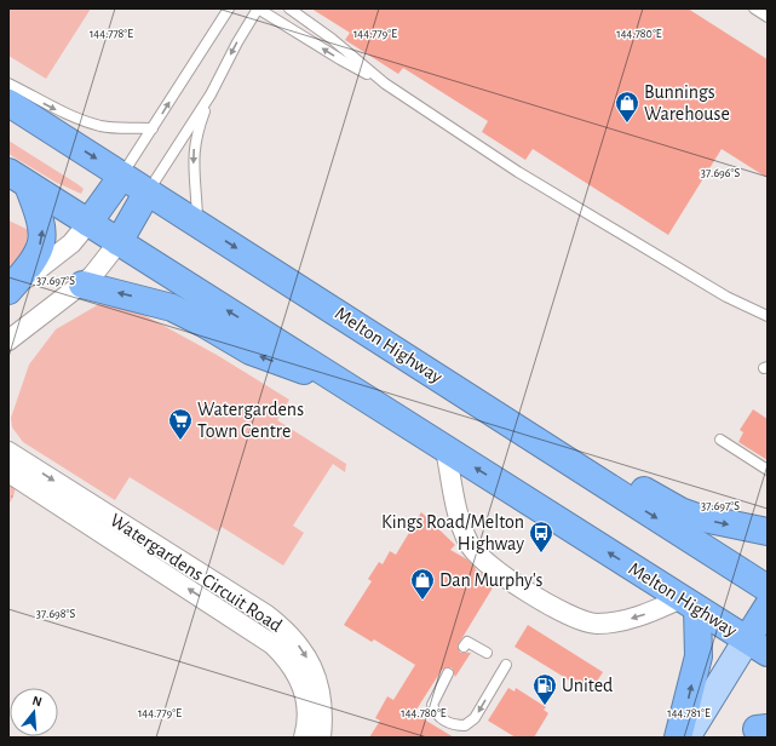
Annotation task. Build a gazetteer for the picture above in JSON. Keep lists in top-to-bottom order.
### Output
{
  "streets": {
    "highway": ["Melton Highway"],
    "street": ["Watergardens Circuit Road"]
  },
  "places": {
    "shop": ["Bunnings Warehouse", "Dan Murphy's"],
    "supermarket": ["Watergardens Town Centre"],
    "bus stop": ["Kings Road/Melton Highway"],
    "fuel station": ["United"]
  },
  "north": "top",
  "coordinates": [
    "144.778°E",
    "144.779°E",
    "144.780°E",
    "37.696°S",
    "37.697°S",
    "37.698°S",
    "144.781°E"
  ]
}
